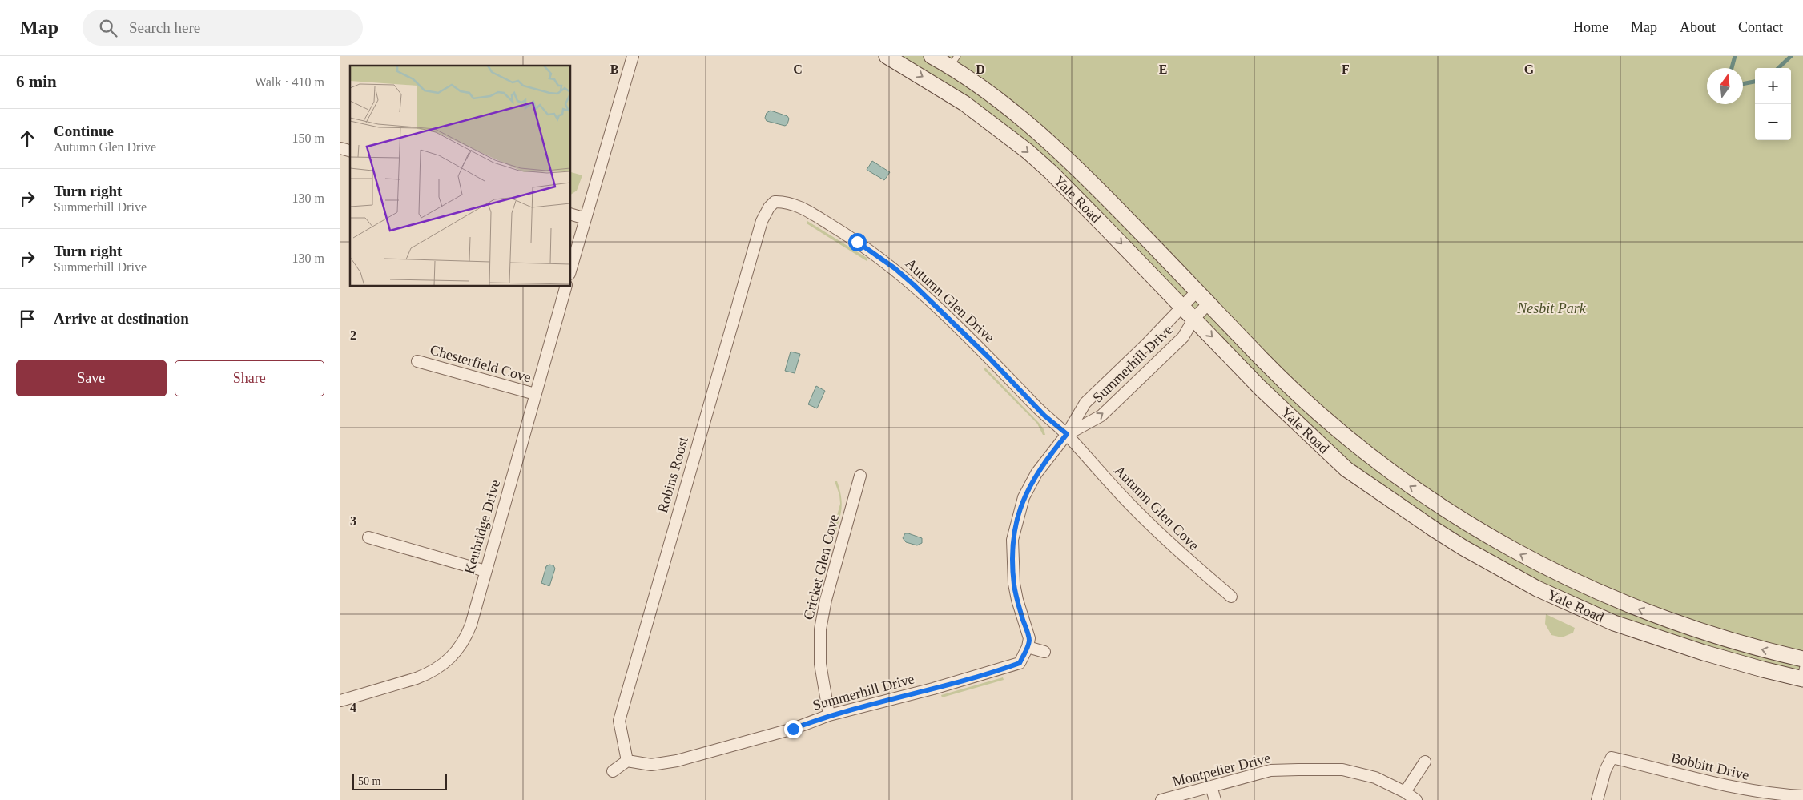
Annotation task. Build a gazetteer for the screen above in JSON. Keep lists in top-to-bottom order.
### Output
{
  "streets": {
    "main road": ["Yale Road"],
    "street": [
      "Autumn Glen Drive",
      "Chesterfield Cove",
      "Summerhill Drive",
      "Robins Roost",
      "Autumn Glen Cove",
      "Kenbridge Drive",
      "Cricket Glen Cove",
      "Bobbitt Drive",
      "Montpelier Drive"
    ]
  },
  "crossings": [
    ["Yale Road", "Summerhill Drive"],
    ["Autumn Glen Drive", "Summerhill Drive"],
    ["Autumn Glen Drive", "Robins Roost"],
    ["Autumn Glen Drive", "Autumn Glen Cove"],
    ["Chesterfield Cove", "Kenbridge Drive"],
    ["Summerhill Drive", "Robins Roost"],
    ["Summerhill Drive", "Autumn Glen Cove"],
    ["Summerhill Drive", "Cricket Glen Cove"]
  ],
  "parks": ["Nesbit Park"],
  "scale_bar": "50 m",
  "north": "top",
  "page": {
    "header": "Map",
    "search": "Search here",
    "nav": [
      "Home",
      "Map",
      "About",
      "Contact"
    ],
    "heading": ["6 min", "Walk · 410 m"],
    "map_buttons": ["+", "−"],
    "list": [
      ["Continue", "Autumn Glen Drive", "150 m"],
      ["Turn right", "Summerhill Drive", "130 m"],
      ["Turn right", "Summerhill Drive", "130 m"],
      "Arrive at destination"
    ],
    "buttons": ["Save", "Share"],
    "scale": "50 m"
  },
  "grid": {
    "columns": [
      "B",
      "C",
      "D",
      "E",
      "F",
      "G"
    ],
    "rows": ["2", "3", "4"]
  }
}
